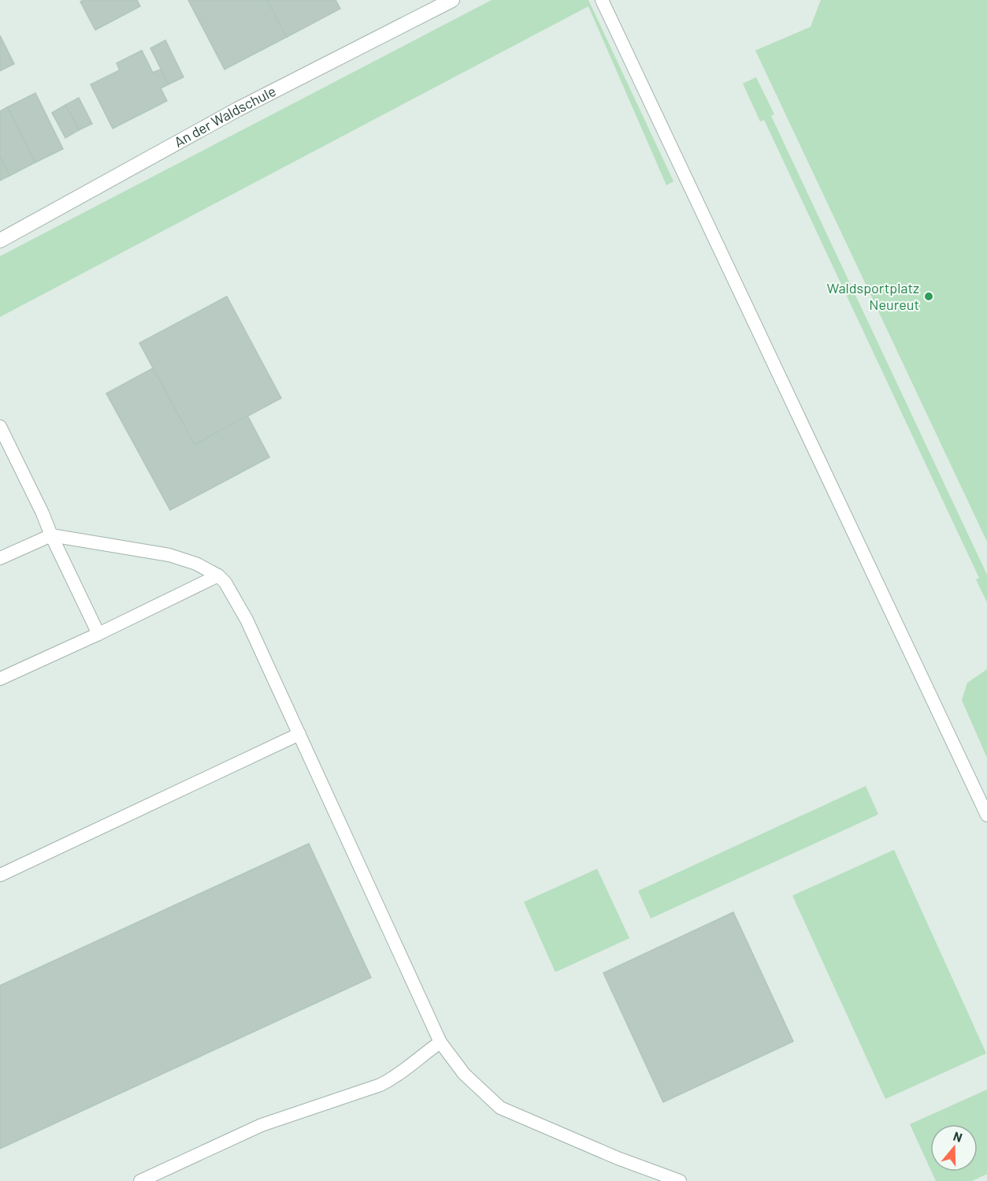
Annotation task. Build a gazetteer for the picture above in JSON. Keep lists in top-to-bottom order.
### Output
{
  "streets": {
    "street": ["An der Waldschule"]
  },
  "places": ["Waldsportplatz Neureut"],
  "north": "top"
}
